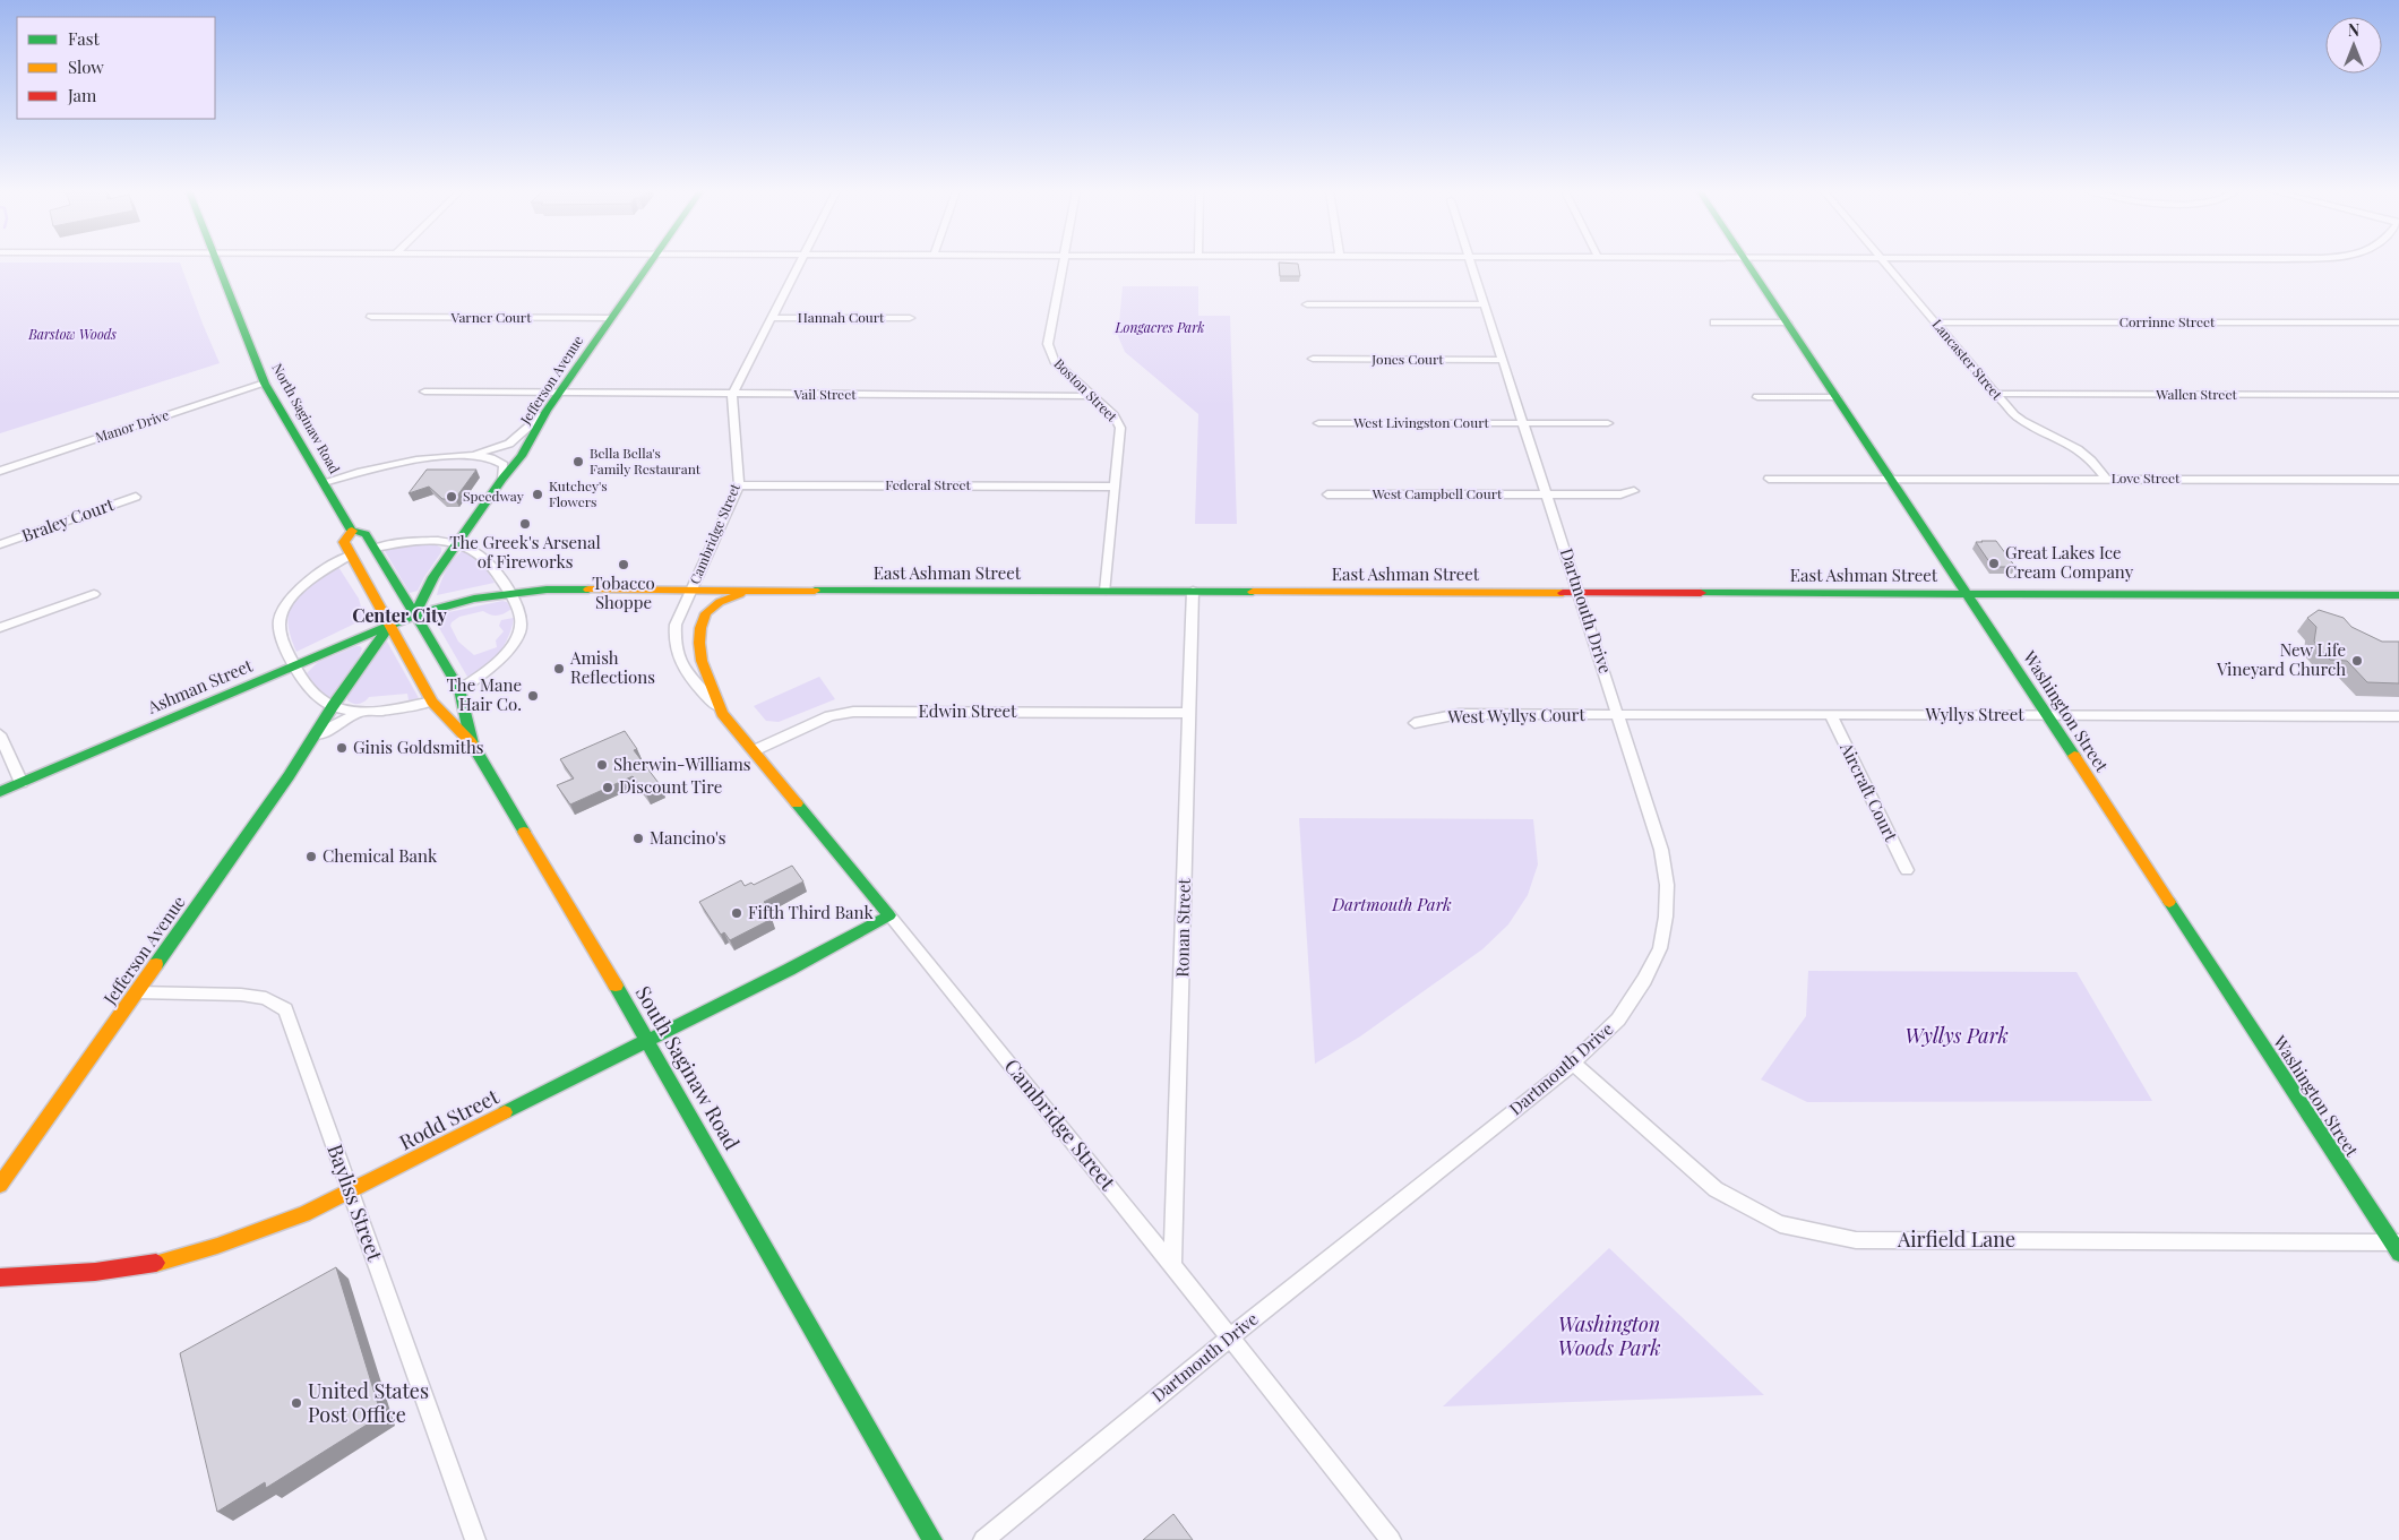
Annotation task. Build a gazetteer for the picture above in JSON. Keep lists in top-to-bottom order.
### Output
{
  "streets": {
    "street": [
      "Varner Court",
      "Hannah Court",
      "Corrinne Street",
      "Jones Court",
      "Lancaster Street",
      "Jefferson Avenue",
      "Boston Street",
      "Vail Street",
      "Wallen Street",
      "North Saginaw Road",
      "West Livingston Court",
      "Manor Drive",
      "Love Street",
      "Federal Street",
      "West Campbell Court",
      "Braley Court",
      "Cambridge Street",
      "East Ashman Street",
      "Dartmouth Drive",
      "Ashman Street",
      "Edwin Street",
      "Washington Street",
      "Wyllys Street",
      "West Wyllys Court",
      "Aircraft Court",
      "Ronan Street",
      "South Saginaw Road",
      "Rodd Street",
      "Bayliss Street",
      "Airfield Lane"
    ]
  },
  "crossings": [
    ["Varner Court", "Jefferson Avenue"],
    ["Corrinne Street", "Lancaster Street"],
    ["Jones Court", "Dartmouth Drive"],
    ["Lancaster Street", "Wallen Street"],
    ["Lancaster Street", "Love Street"],
    ["Jefferson Avenue", "Vail Street"],
    ["Jefferson Avenue", "North Saginaw Road"],
    ["Jefferson Avenue", "East Ashman Street"],
    ["Jefferson Avenue", "Ashman Street"],
    ["Jefferson Avenue", "South Saginaw Road"],
    ["Jefferson Avenue", "Bayliss Street"],
    ["Boston Street", "Vail Street"],
    ["Boston Street", "Federal Street"],
    ["Boston Street", "East Ashman Street"],
    ["Vail Street", "Cambridge Street"],
    ["North Saginaw Road", "Manor Drive"],
    ["North Saginaw Road", "East Ashman Street"],
    ["North Saginaw Road", "Ashman Street"],
    ["North Saginaw Road", "South Saginaw Road"],
    ["West Livingston Court", "Dartmouth Drive"],
    ["Love Street", "Washington Street"],
    ["Federal Street", "Cambridge Street"],
    ["West Campbell Court", "Dartmouth Drive"],
    ["Cambridge Street", "East Ashman Street"],
    ["Cambridge Street", "Dartmouth Drive"],
    ["Cambridge Street", "Edwin Street"],
    ["Cambridge Street", "Ronan Street"],
    ["Cambridge Street", "Rodd Street"],
    ["East Ashman Street", "Dartmouth Drive"],
    ["East Ashman Street", "Ashman Street"],
    ["East Ashman Street", "Washington Street"],
    ["East Ashman Street", "Ronan Street"],
    ["East Ashman Street", "South Saginaw Road"],
    ["Dartmouth Drive", "Wyllys Street"],
    ["Dartmouth Drive", "West Wyllys Court"],
    ["Dartmouth Drive", "Airfield Lane"],
    ["Ashman Street", "South Saginaw Road"],
    ["Edwin Street", "Ronan Street"],
    ["Washington Street", "Wyllys Street"],
    ["Washington Street", "Airfield Lane"],
    ["Wyllys Street", "West Wyllys Court"],
    ["Wyllys Street", "Aircraft Court"],
    ["South Saginaw Road", "Rodd Street"],
    ["Rodd Street", "Bayliss Street"]
  ],
  "districts": ["Center City"],
  "parks": [
    "Longacres Park",
    "Barstow Woods",
    "Dartmouth Park",
    "Wyllys Park",
    "Washington Woods Park"
  ],
  "places": [
    "Bella Bella's Family Restaurant",
    "Kutchey's Flowers",
    "Speedway",
    "The Greek's Arsenal of Fireworks",
    "Great Lakes Ice Cream Company",
    "Tobacco Shoppe",
    "New Life Vineyard Church",
    "Amish Reflections",
    "The Mane Hair Co.",
    "Ginis Goldsmiths",
    "Sherwin-Williams",
    "Discount Tire",
    "Mancino's",
    "Chemical Bank",
    "Fifth Third Bank",
    "United States Post Office"
  ],
  "legend": ["Fast", "Slow", "Jam"],
  "north": "top"
}
